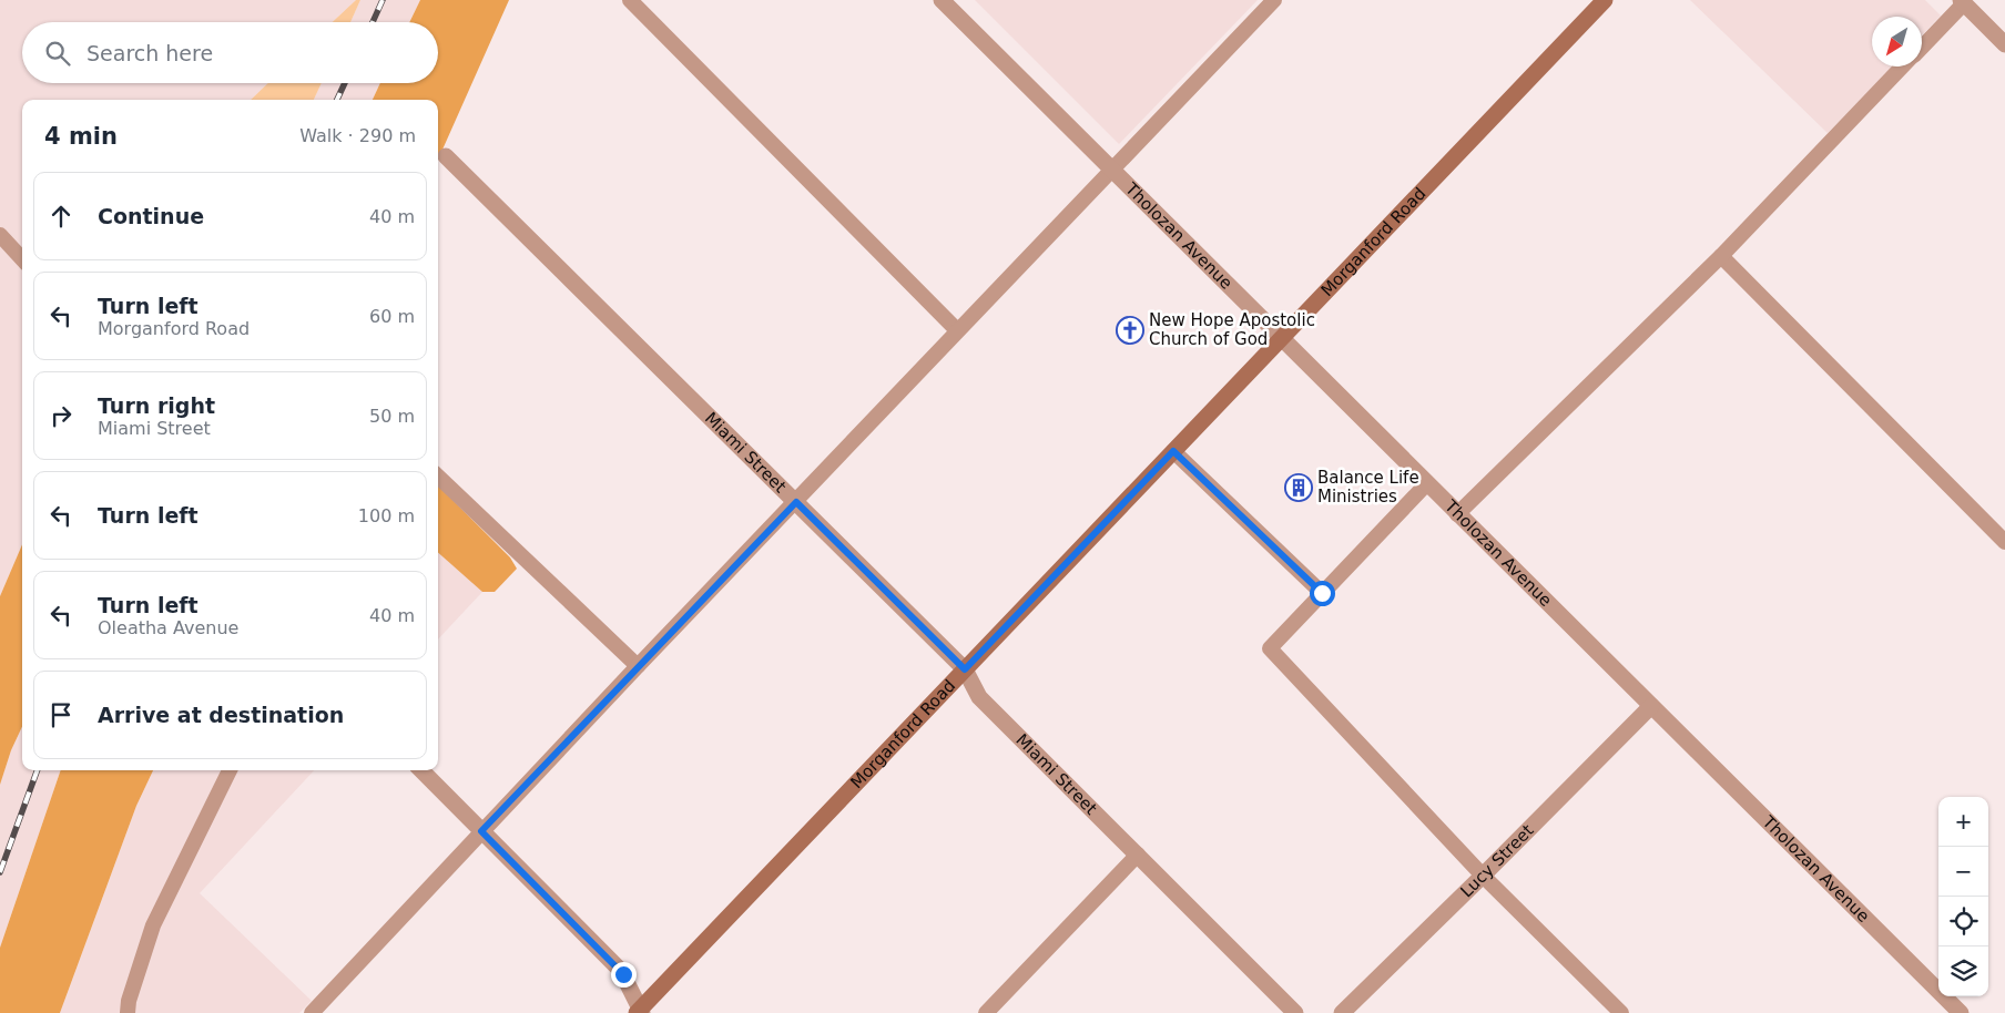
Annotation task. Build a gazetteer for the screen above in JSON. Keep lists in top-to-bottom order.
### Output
{
  "streets": {
    "street": [
      "Tholozan Avenue",
      "Morganford Road",
      "Miami Street",
      "Lucy Street"
    ]
  },
  "crossings": [
    ["Tholozan Avenue", "Morganford Road"],
    ["Tholozan Avenue", "Lucy Street"],
    ["Morganford Road", "Miami Street"]
  ],
  "places": {
    "church": ["New Hope Apostolic Church of God"],
    "building": ["Balance Life Ministries"]
  },
  "north": "bottom left",
  "page": {
    "search": "Search here",
    "heading": ["4 min", "Walk · 290 m"],
    "list": [
      ["Continue", "40 m"],
      ["Turn left", "Morganford Road", "60 m"],
      ["Turn right", "Miami Street", "50 m"],
      ["Turn left", "100 m"],
      ["Turn left", "Oleatha Avenue", "40 m"],
      "Arrive at destination"
    ],
    "map_buttons": ["+", "−"]
  }
}
